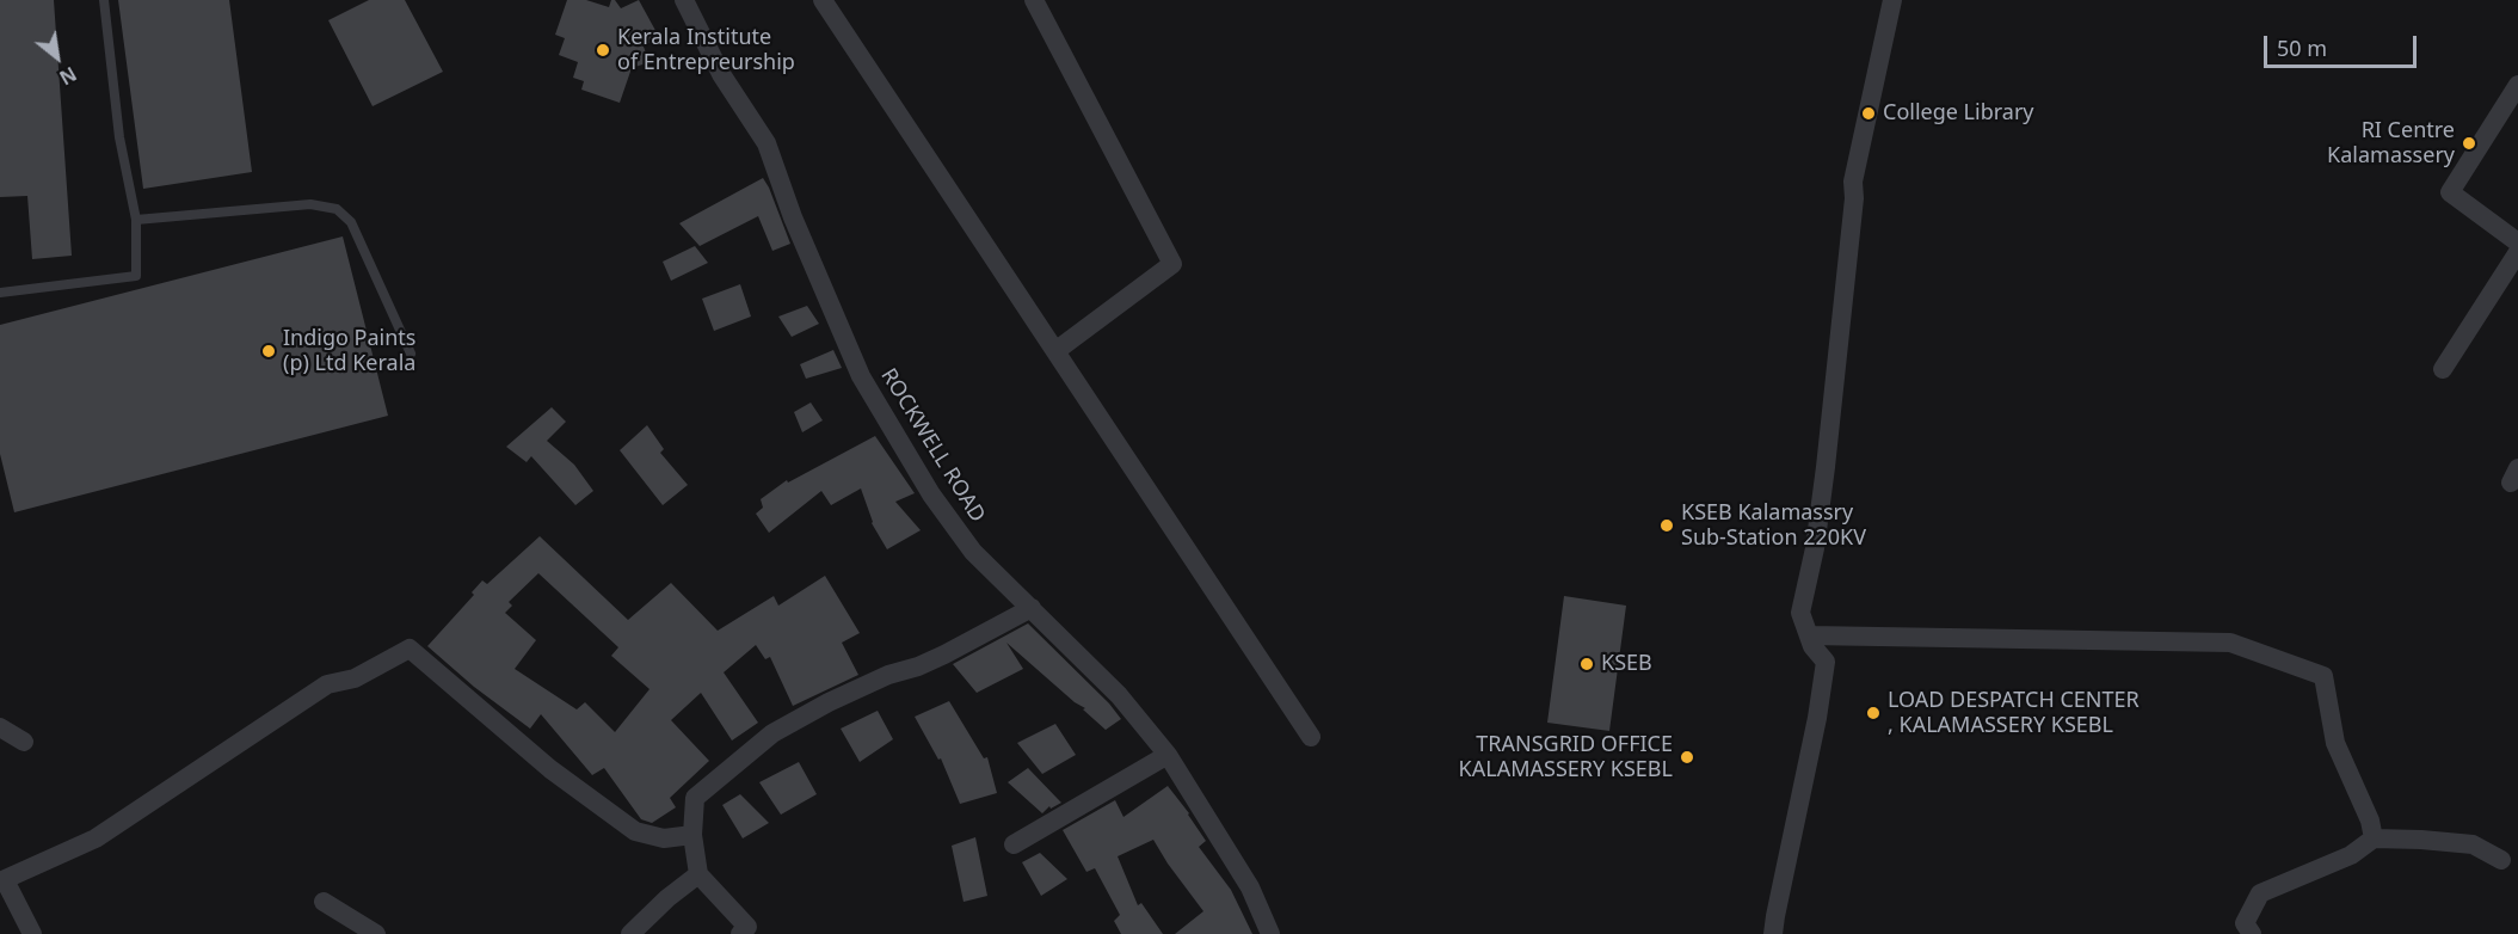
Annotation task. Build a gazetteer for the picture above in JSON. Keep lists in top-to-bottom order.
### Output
{
  "streets": {
    "street": ["ROCKWELL ROAD"]
  },
  "places": [
    "Kerala Institute of Entrepreurship",
    "College Library",
    "RI Centre Kalamassery",
    "Indigo Paints (p) Ltd Kerala",
    "KSEB Kalamassry Sub-Station 220KV",
    "KSEB",
    "LOAD DESPATCH CENTER , KALAMASSERY KSEBL",
    "TRANSGRID OFFICE KALAMASSERY KSEBL"
  ],
  "scale_bar": "50 m",
  "north": "bottom right"
}
